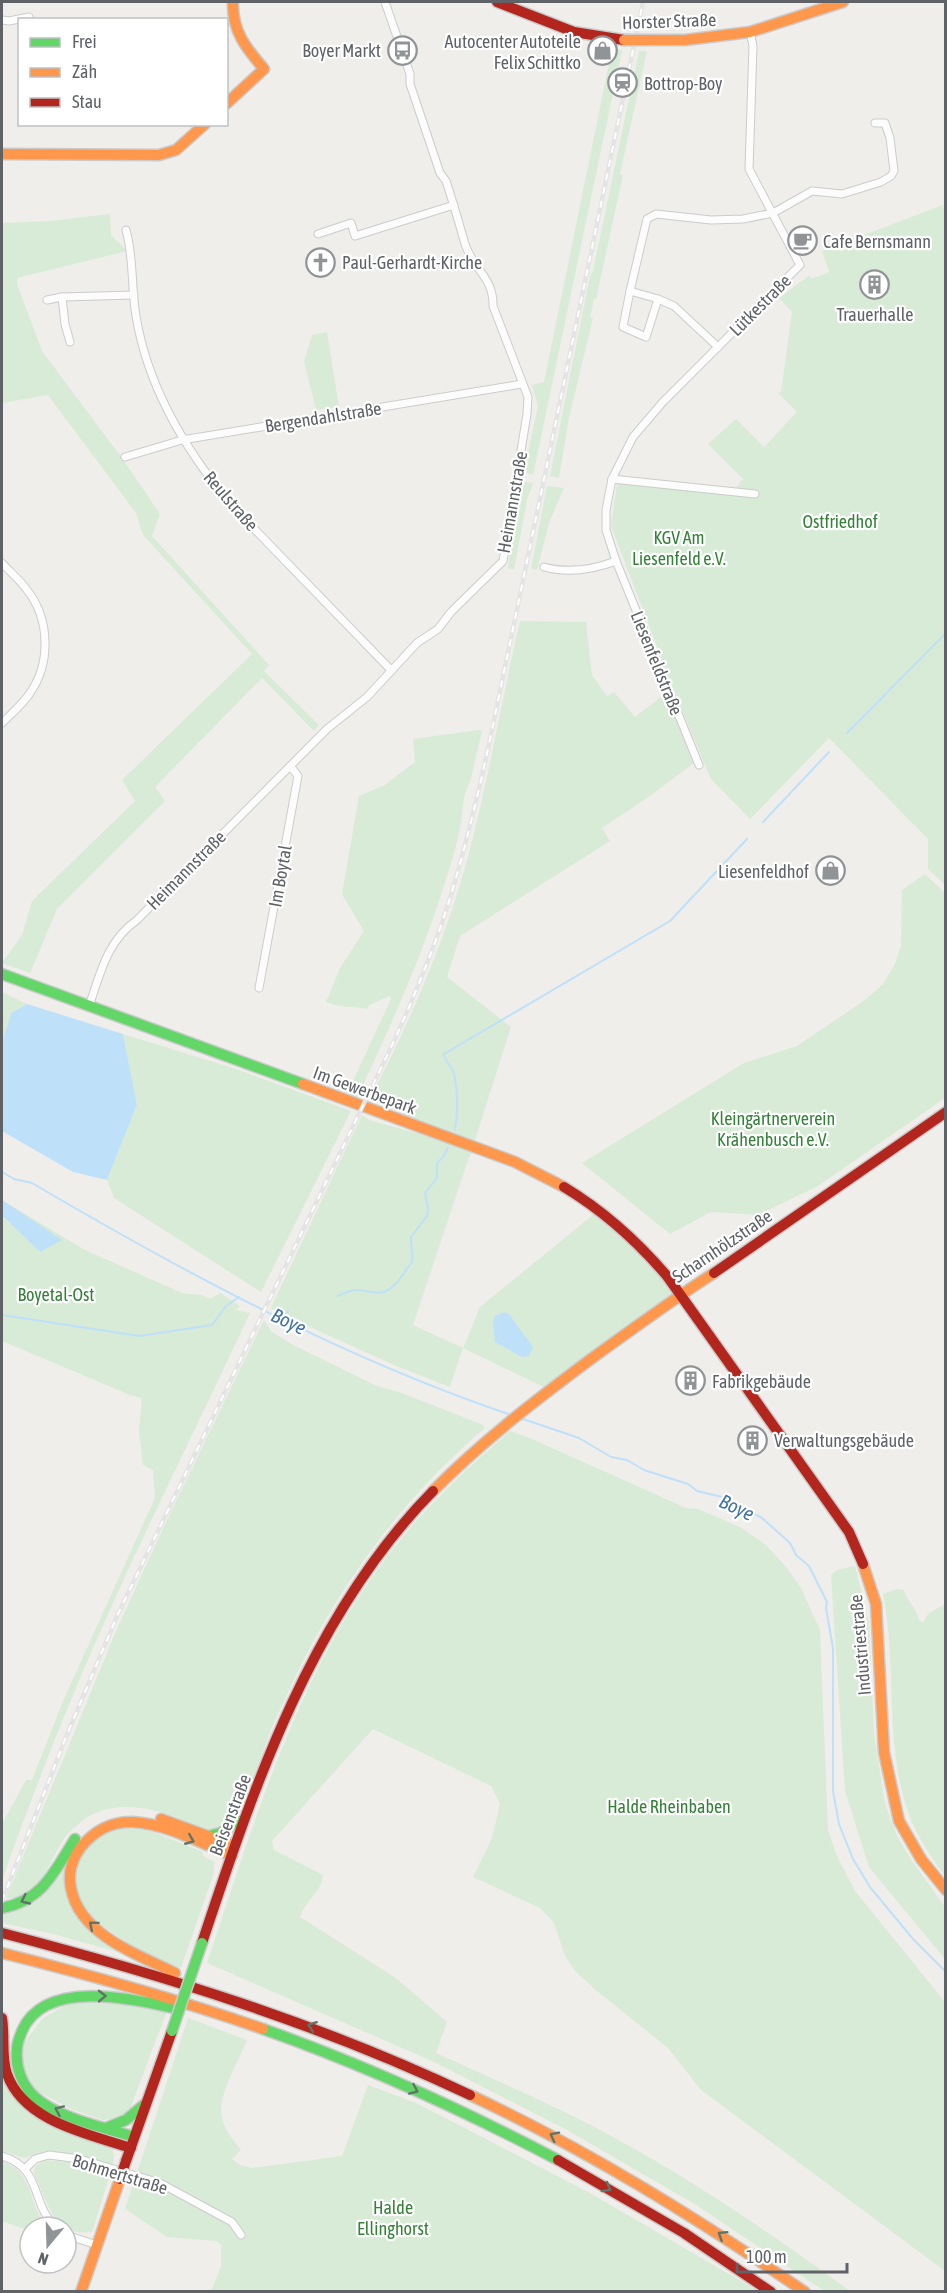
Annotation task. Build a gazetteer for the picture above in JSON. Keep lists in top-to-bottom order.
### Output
{
  "streets": {
    "main road": [
      "Horster Straße",
      "Im Gewerbepark",
      "Scharnhölzstraße",
      "Industriestraße",
      "Beisenstraße"
    ],
    "street": [
      "Lütkestraße",
      "Bergendahlstraße",
      "Reulstraße",
      "Heimannstraße",
      "Liesenfeldstraße",
      "Im Boytal",
      "Bohmertstraße"
    ]
  },
  "crossings": [
    ["Horster Straße", "Lütkestraße"],
    ["Lütkestraße", "Liesenfeldstraße"],
    ["Bergendahlstraße", "Reulstraße"],
    ["Bergendahlstraße", "Heimannstraße"],
    ["Reulstraße", "Heimannstraße"],
    ["Heimannstraße", "Im Boytal"],
    ["Heimannstraße", "Im Gewerbepark"],
    ["Im Gewerbepark", "Scharnhölzstraße"],
    ["Im Gewerbepark", "Industriestraße"],
    ["Scharnhölzstraße", "Industriestraße"],
    ["Scharnhölzstraße", "Beisenstraße"]
  ],
  "water": ["Boye"],
  "parks": [
    "Ostfriedhof",
    "KGV Am Liesenfeld e.V.",
    "Kleingärtnerverein Krähenbusch e.V.",
    "Boyetal-Ost",
    "Halde Rheinbaben",
    "Halde Ellinghorst"
  ],
  "places": {
    "bus stop": ["Boyer Markt"],
    "shop": ["Autocenter Autoteile Felix Schittko", "Liesenfeldhof"],
    "station": ["Bottrop-Boy"],
    "cafe": ["Cafe Bernsmann"],
    "church": ["Paul-Gerhardt-Kirche"],
    "building": ["Trauerhalle", "Fabrikgebäude", "Verwaltungsgebäude"]
  },
  "legend": ["Frei", "Zäh", "Stau"],
  "scale_bar": "100 m",
  "north": "bottom"
}
